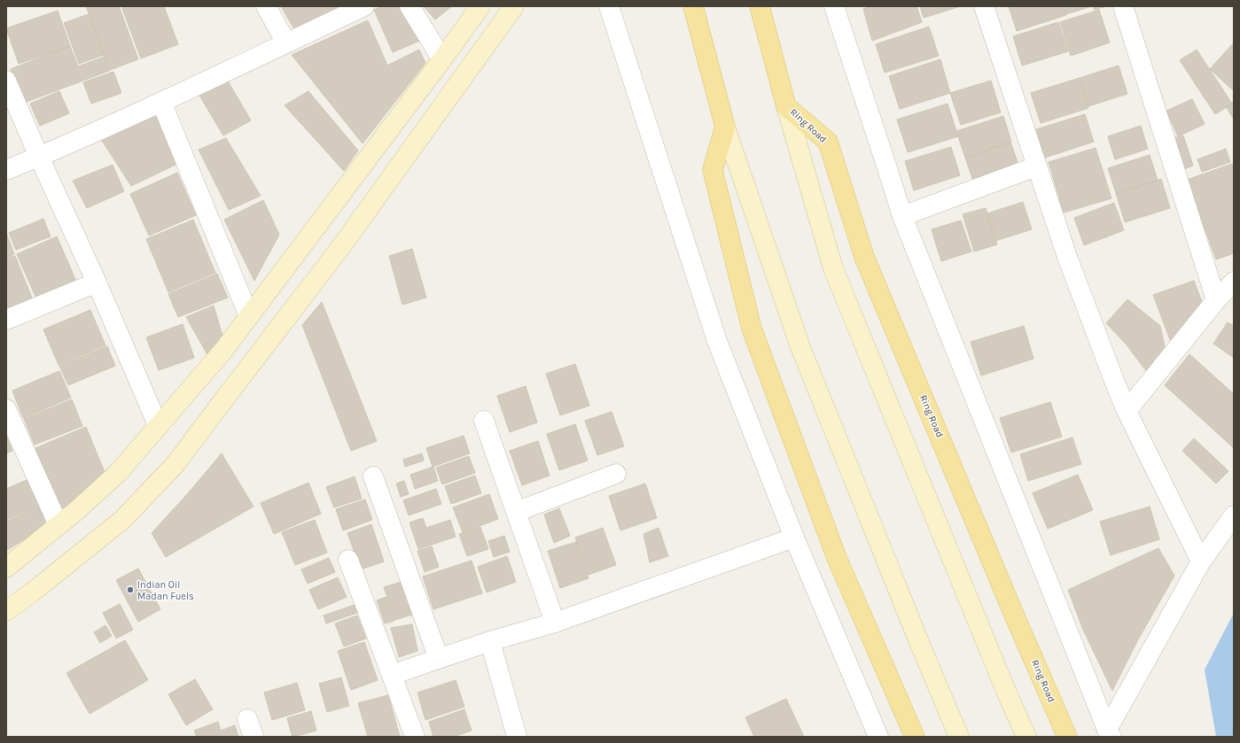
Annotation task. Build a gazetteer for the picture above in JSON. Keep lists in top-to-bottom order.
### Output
{
  "streets": {
    "main road": ["Ring Road"]
  },
  "places": ["Indian Oil Madan Fuels"]
}
